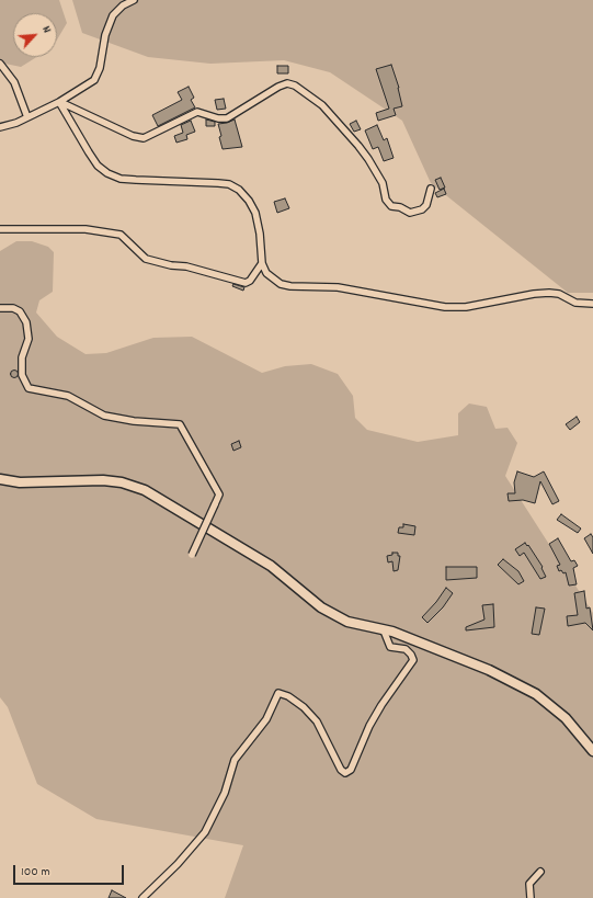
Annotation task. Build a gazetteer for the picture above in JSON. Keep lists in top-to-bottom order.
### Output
{
  "scale_bar": "100 m",
  "north": "top right"
}
